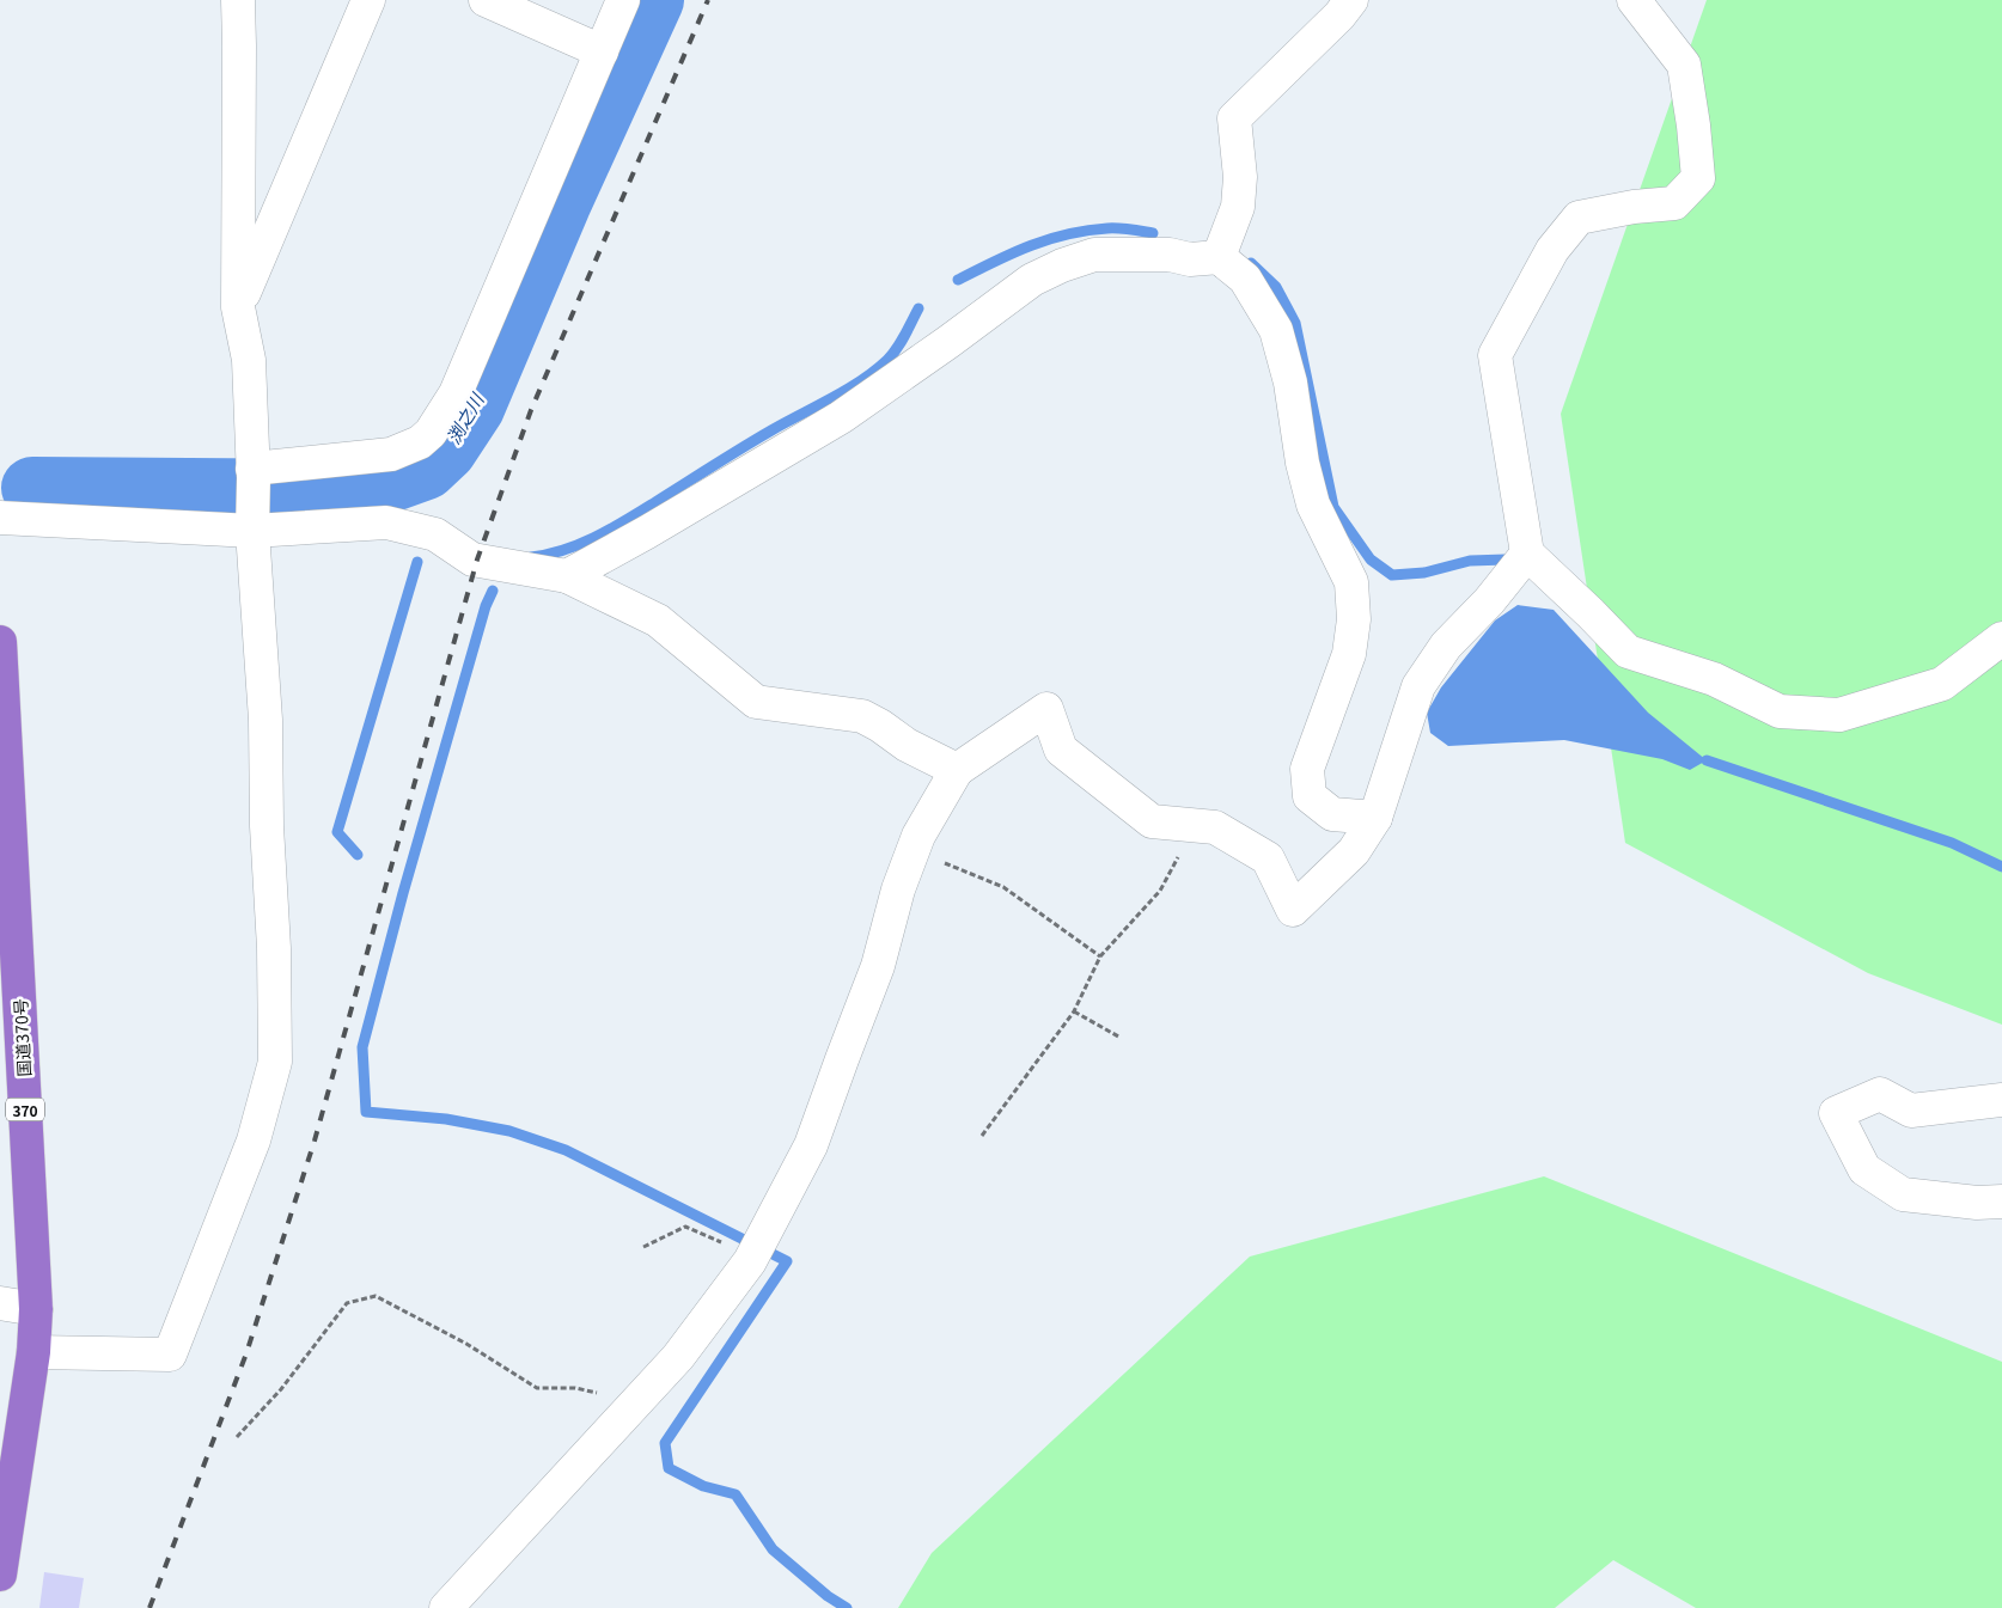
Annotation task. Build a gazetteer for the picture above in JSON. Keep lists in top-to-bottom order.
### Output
{
  "streets": {
    "highway": ["国道370号", "370"]
  },
  "water": ["渕之川"]
}
